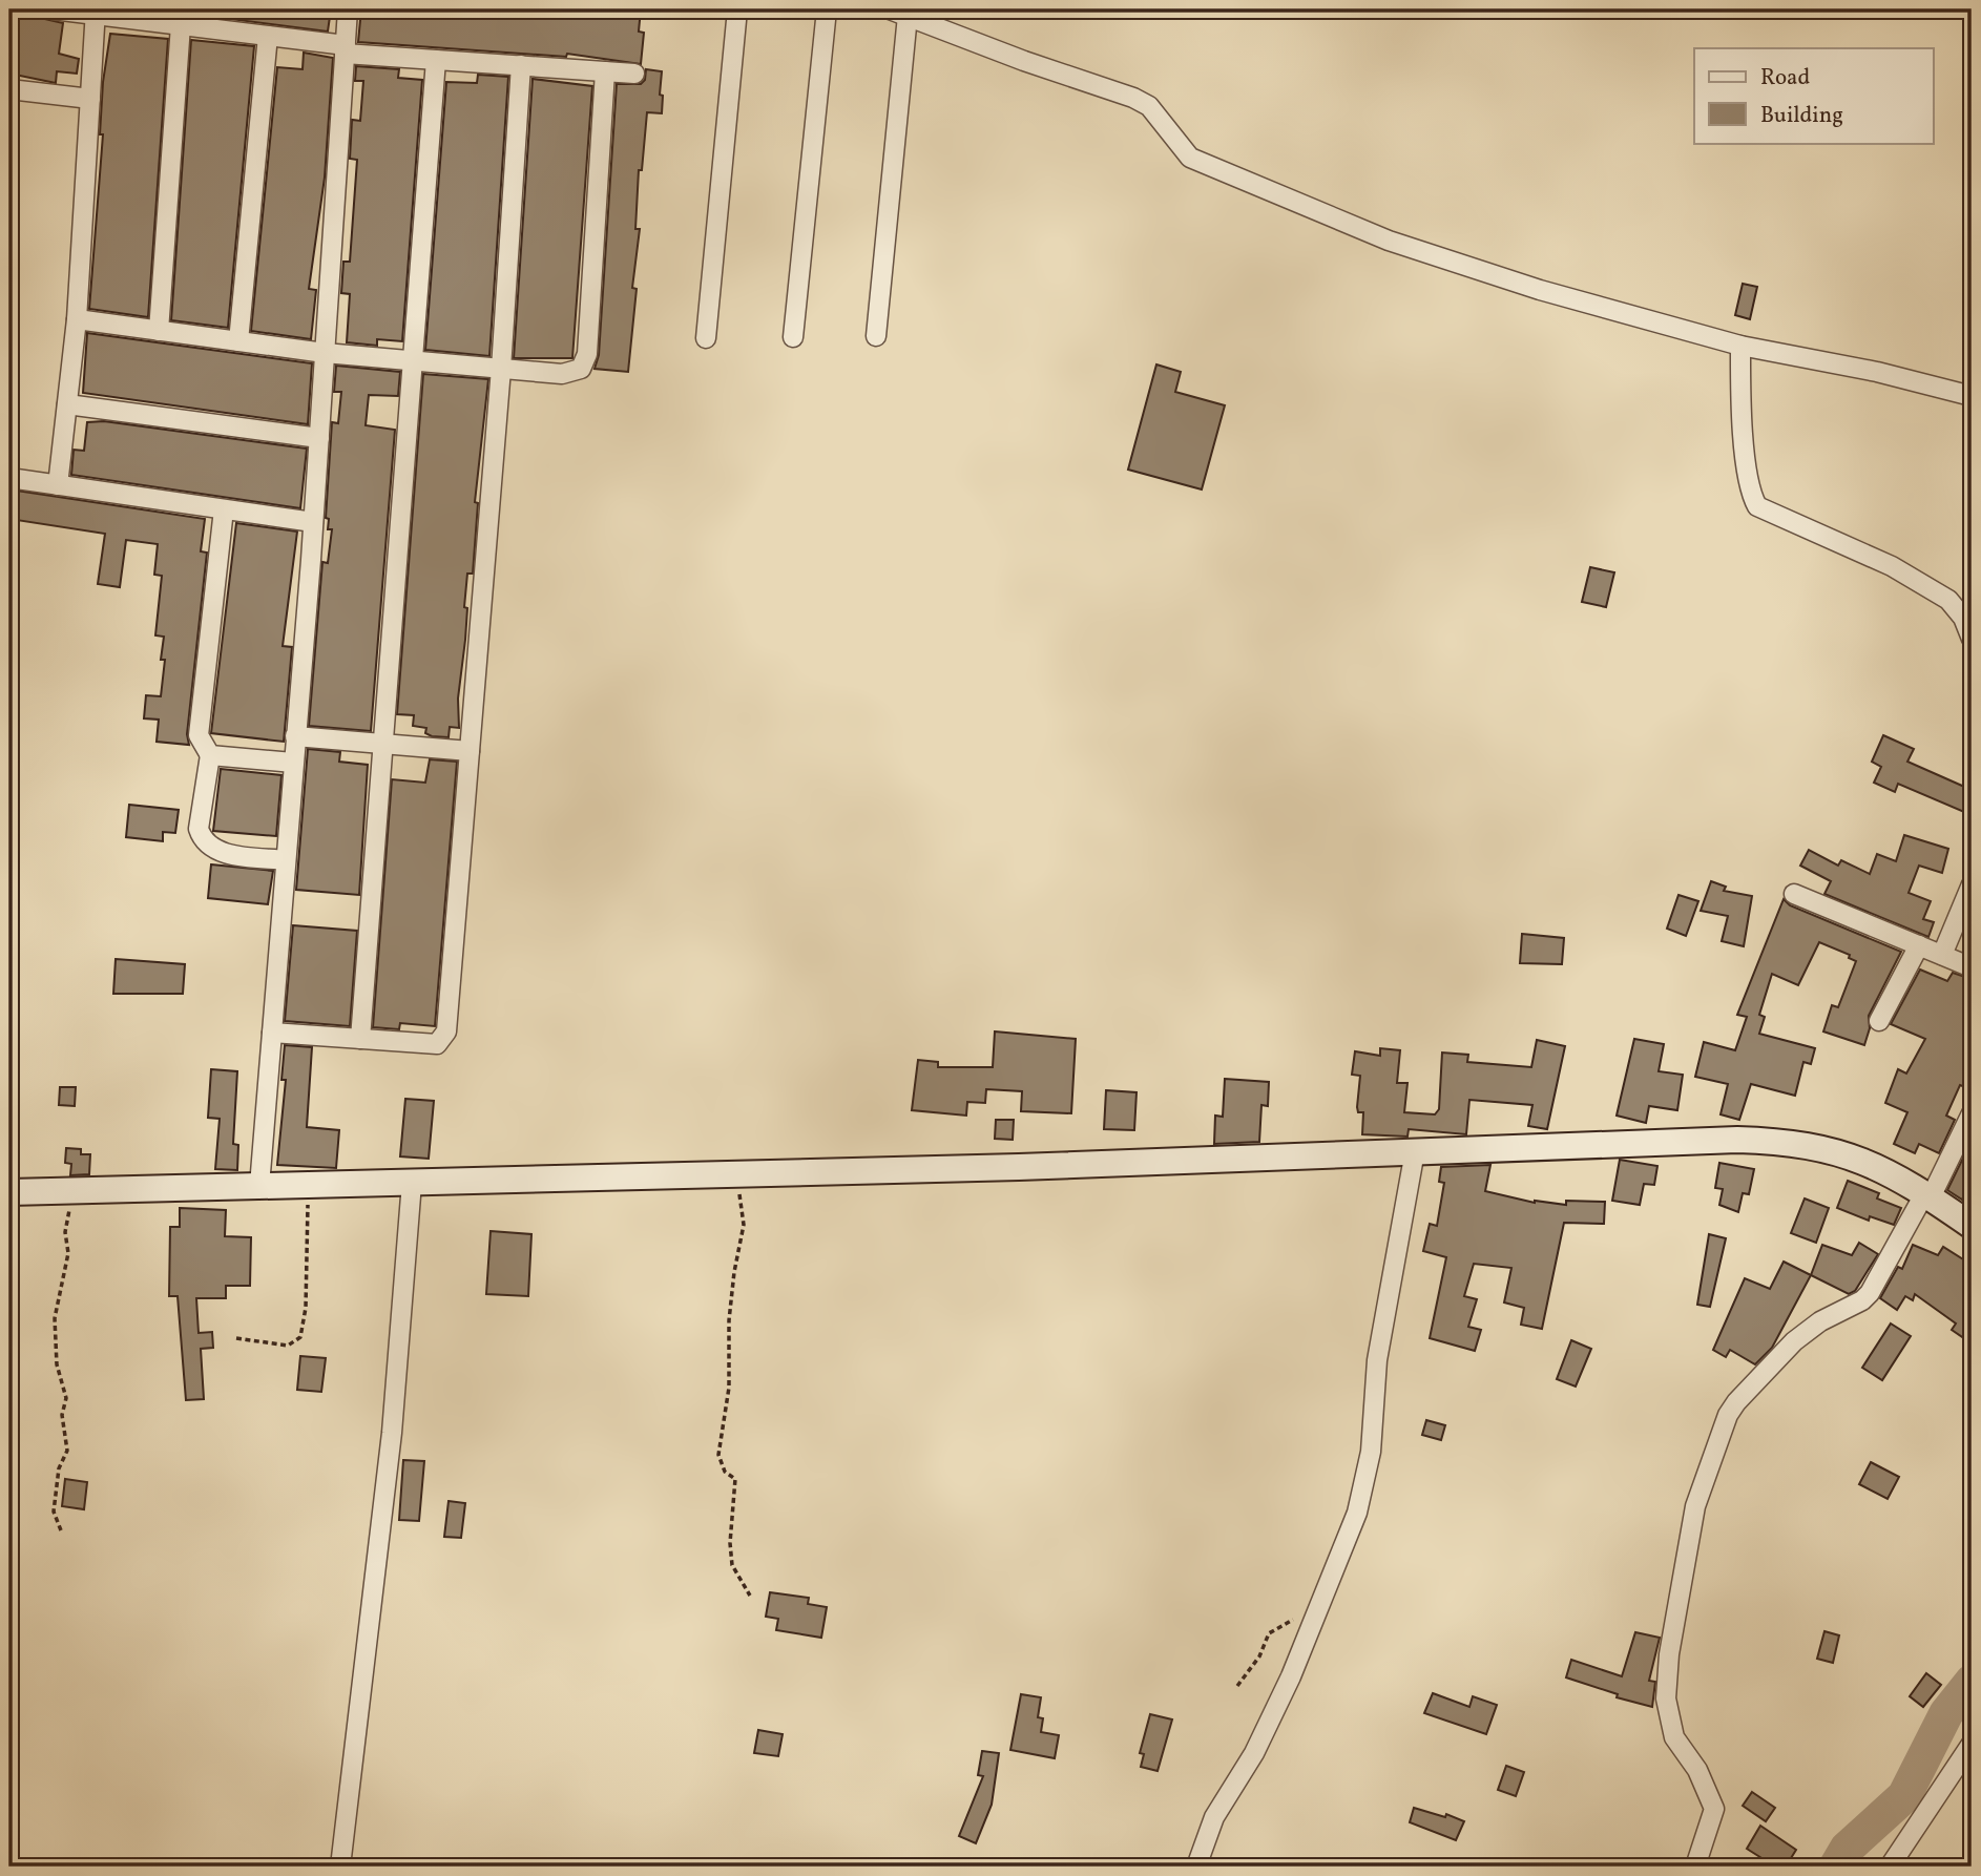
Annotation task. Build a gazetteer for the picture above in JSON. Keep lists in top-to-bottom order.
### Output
{
  "legend": ["Road", "Building"]
}
